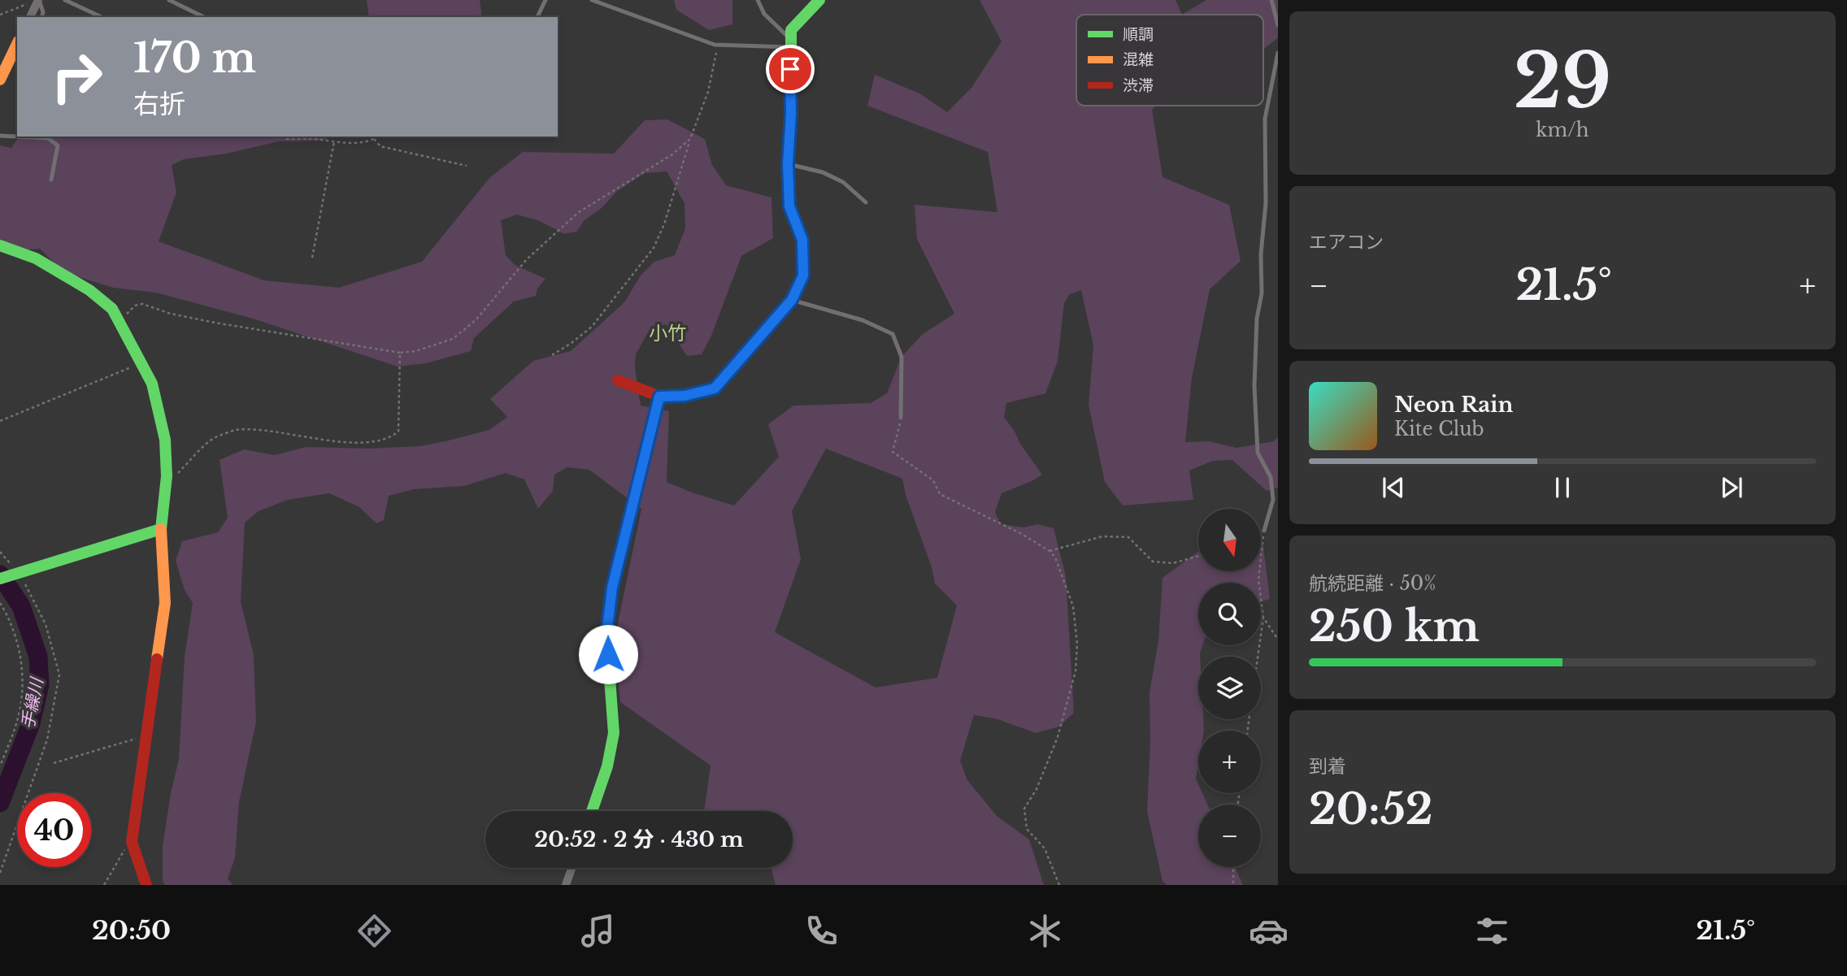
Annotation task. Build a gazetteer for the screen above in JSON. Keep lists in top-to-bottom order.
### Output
{
  "districts": ["小竹"],
  "water": ["手繰川"],
  "legend": ["順調", "混雑", "渋滞"],
  "north": "bottom",
  "page": {
    "tile": [
      ["29", "km/h"],
      "エアコン",
      ["航続距離 · 50%", "250 km"],
      ["到着", "20:52"]
    ],
    "turn": ["170 m", "右折"],
    "heat": ["−", "21.5°", "+"],
    "song": ["Neon Rain", "Kite Club"],
    "map_buttons": ["+", "−"],
    "limit": "40",
    "trip": "20:52 · 2 分 · 430 m",
    "tabs": ["20:50", "21.5°"]
  }
}
